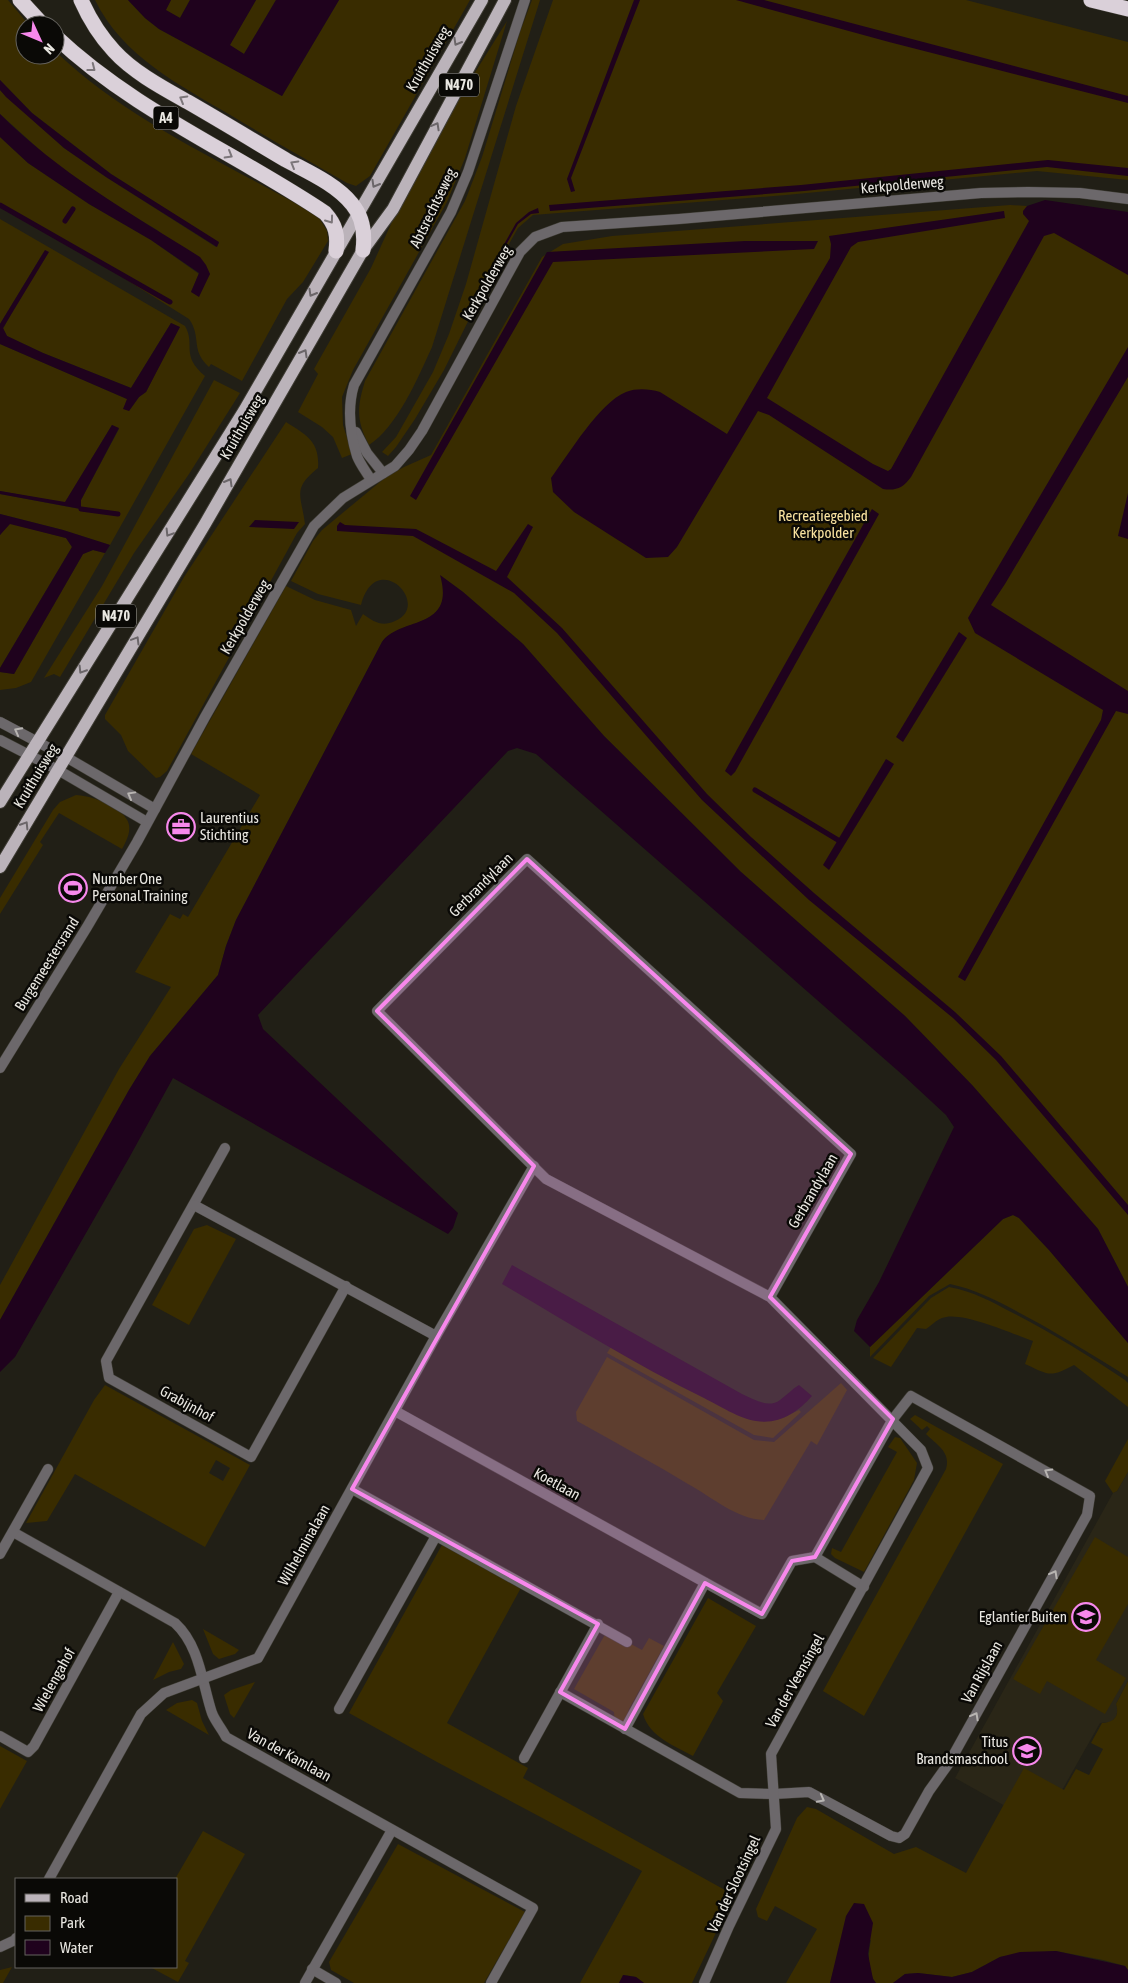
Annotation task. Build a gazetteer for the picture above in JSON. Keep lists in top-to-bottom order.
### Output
{
  "streets": {
    "highway": ["A4"],
    "main road": ["Kruithuisweg", "N470"],
    "street": [
      "Kerkpolderweg",
      "Abtsrechtseweg",
      "Gerbrandylaan",
      "Burgemeestersrand",
      "Grabijnhof",
      "Koetlaan",
      "Wilhelminalaan",
      "Van Rijslaan",
      "Wielengahof",
      "Van der Veensingel",
      "Van der Kamlaan",
      "Van der Slootsingel"
    ]
  },
  "crossings": [
    ["Kruithuisweg", "A4"],
    ["Kerkpolderweg", "Abtsrechtseweg"],
    ["Kerkpolderweg", "Burgemeestersrand"],
    ["Gerbrandylaan", "Wilhelminalaan"],
    ["Gerbrandylaan", "Van der Veensingel"],
    ["Koetlaan", "Wilhelminalaan"],
    ["Wilhelminalaan", "Van der Kamlaan"],
    ["Van Rijslaan", "Van der Veensingel"],
    ["Van Rijslaan", "Van der Slootsingel"],
    ["Van der Veensingel", "Van der Slootsingel"]
  ],
  "parks": ["Recreatiegebied Kerkpolder"],
  "places": {
    "office": ["Laurentius Stichting"],
    "sports": ["Number One Personal Training"],
    "school or university": ["Eglantier Buiten", "Titus Brandsmaschool"]
  },
  "legend": ["Road", "Park", "Water"],
  "north": "bottom right"
}
